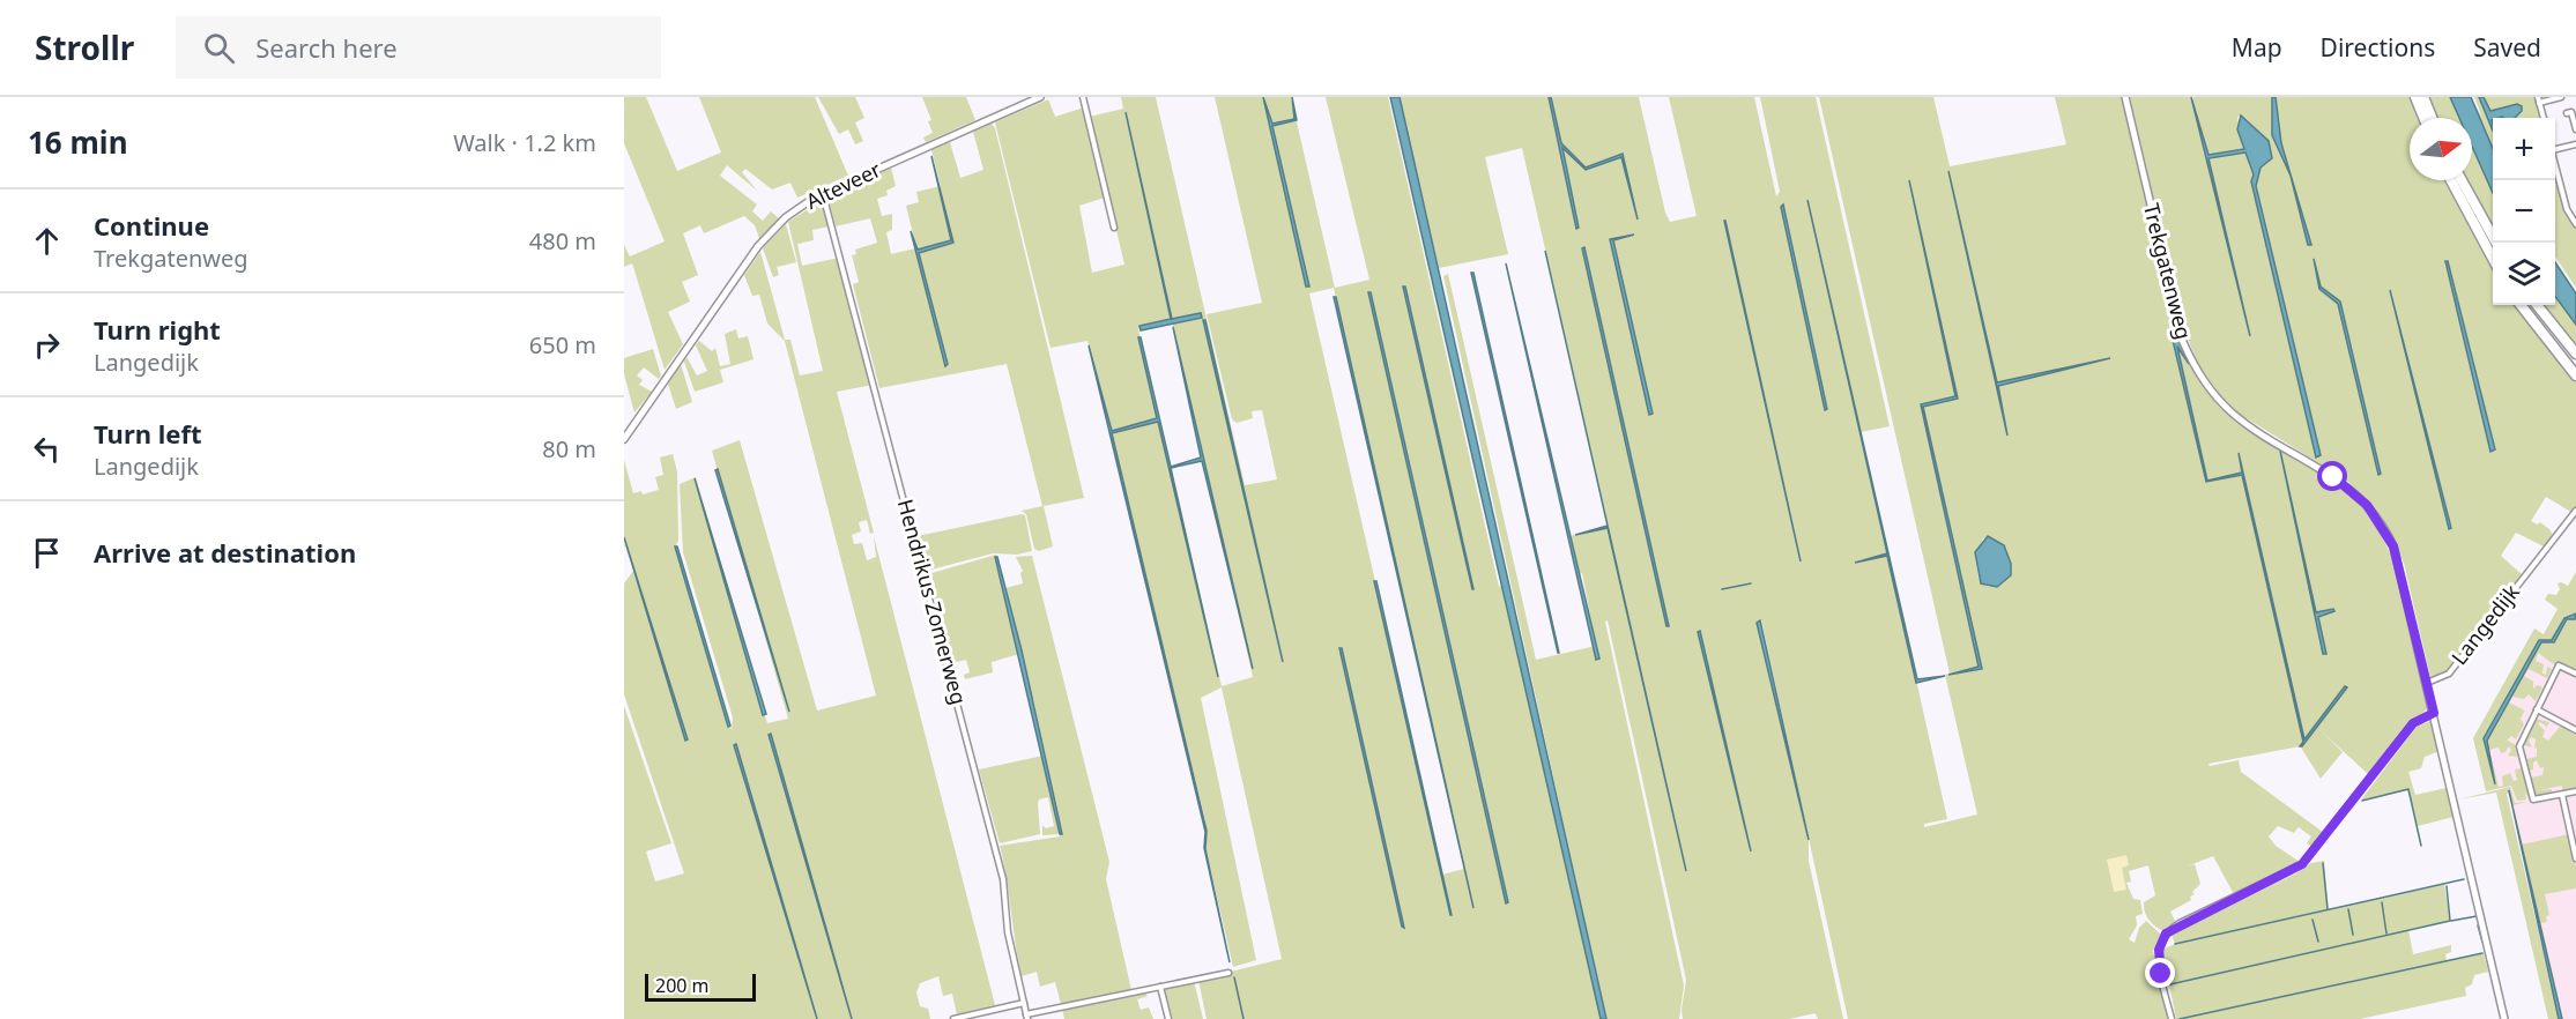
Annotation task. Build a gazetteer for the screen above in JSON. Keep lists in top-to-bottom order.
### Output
{
  "streets": {
    "street": [
      "Alteveer",
      "Trekgatenweg",
      "Hendrikus Zomerweg",
      "Langedijk"
    ]
  },
  "crossings": [
    ["Alteveer", "Hendrikus Zomerweg"],
    ["Trekgatenweg", "Langedijk"]
  ],
  "scale_bar": "200 m",
  "north": "right",
  "page": {
    "header": "Strollr",
    "search": "Search here",
    "nav": ["Map", "Directions", "Saved"],
    "heading": ["16 min", "Walk · 1.2 km"],
    "map_buttons": ["+", "−"],
    "list": [
      ["Continue", "Trekgatenweg", "480 m"],
      ["Turn right", "Langedijk", "650 m"],
      ["Turn left", "Langedijk", "80 m"],
      "Arrive at destination"
    ],
    "scale": "200 m"
  }
}
